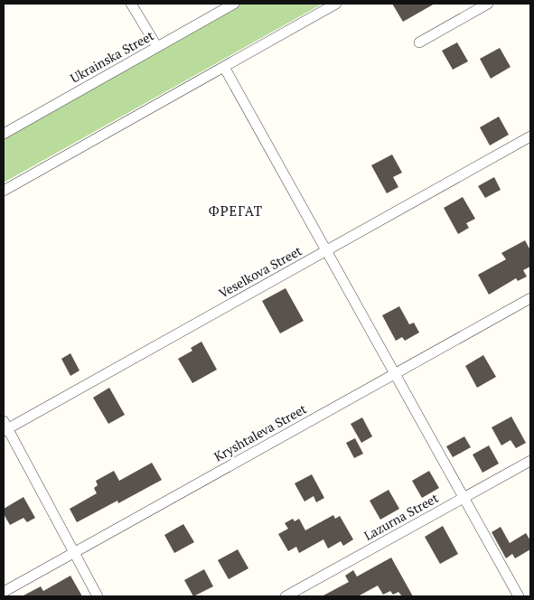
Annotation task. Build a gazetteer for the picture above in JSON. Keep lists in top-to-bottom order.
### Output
{
  "streets": {
    "street": [
      "Ukrainska Street",
      "Veselkova Street",
      "Kryshtaleva Street",
      "Lazurna Street"
    ]
  },
  "districts": ["ФРЕГАТ"]
}
